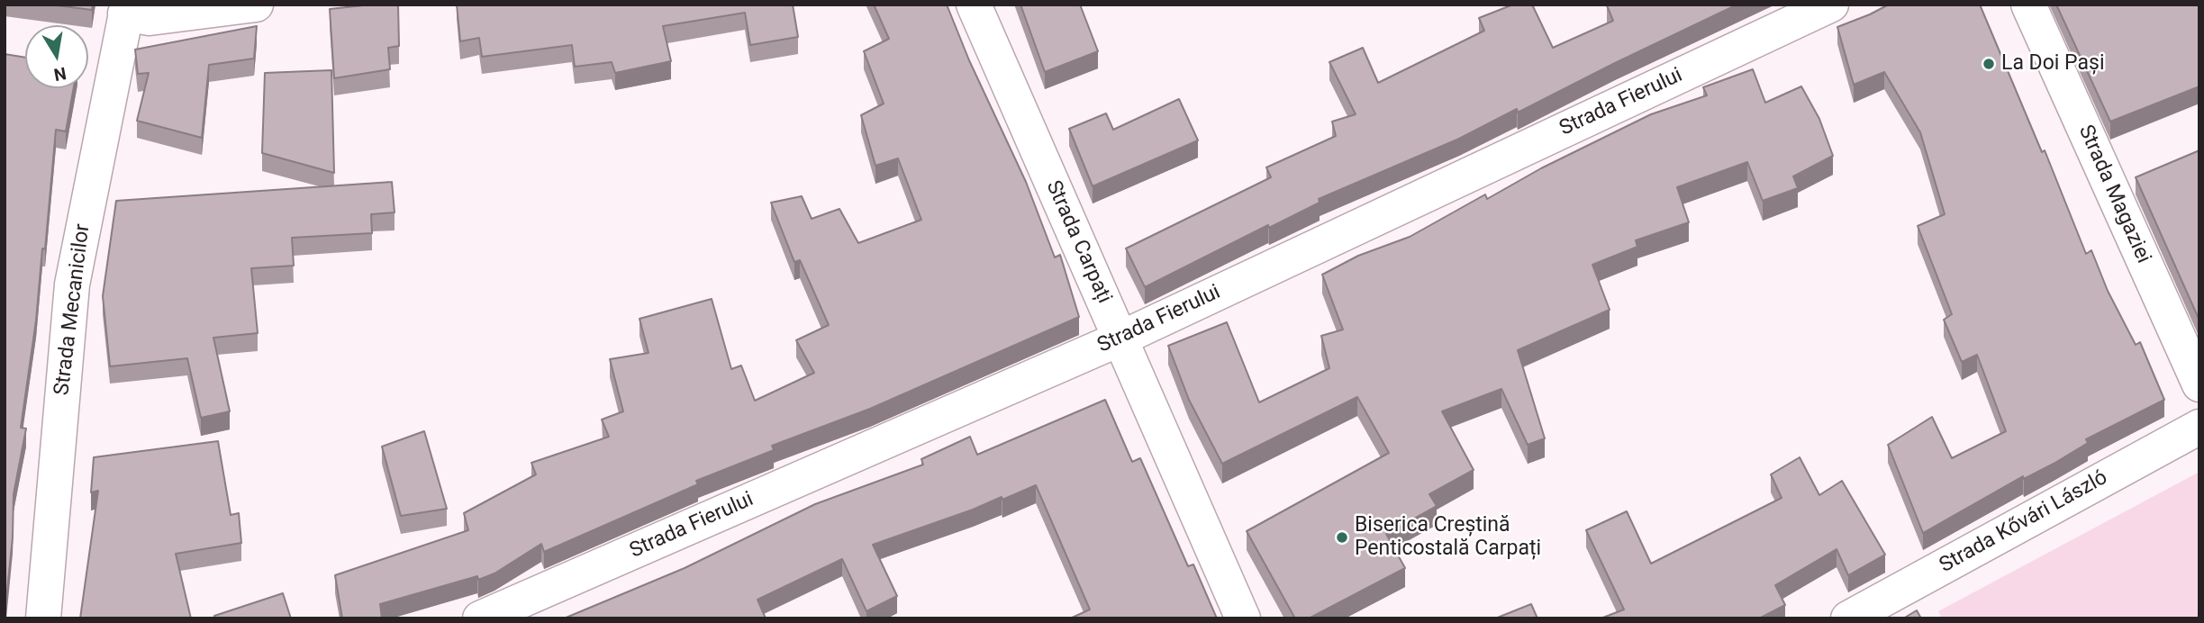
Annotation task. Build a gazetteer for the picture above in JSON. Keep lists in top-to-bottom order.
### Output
{
  "streets": {
    "street": [
      "Strada Fierului",
      "Strada Magaziei",
      "Strada Carpați",
      "Strada Mecanicilor",
      "Strada Kővári László"
    ]
  },
  "crossings": [
    ["Strada Fierului", "Strada Carpați"]
  ],
  "places": ["La Doi Pași", "Biserica Creștină Penticostală Carpați"],
  "north": "bottom"
}
